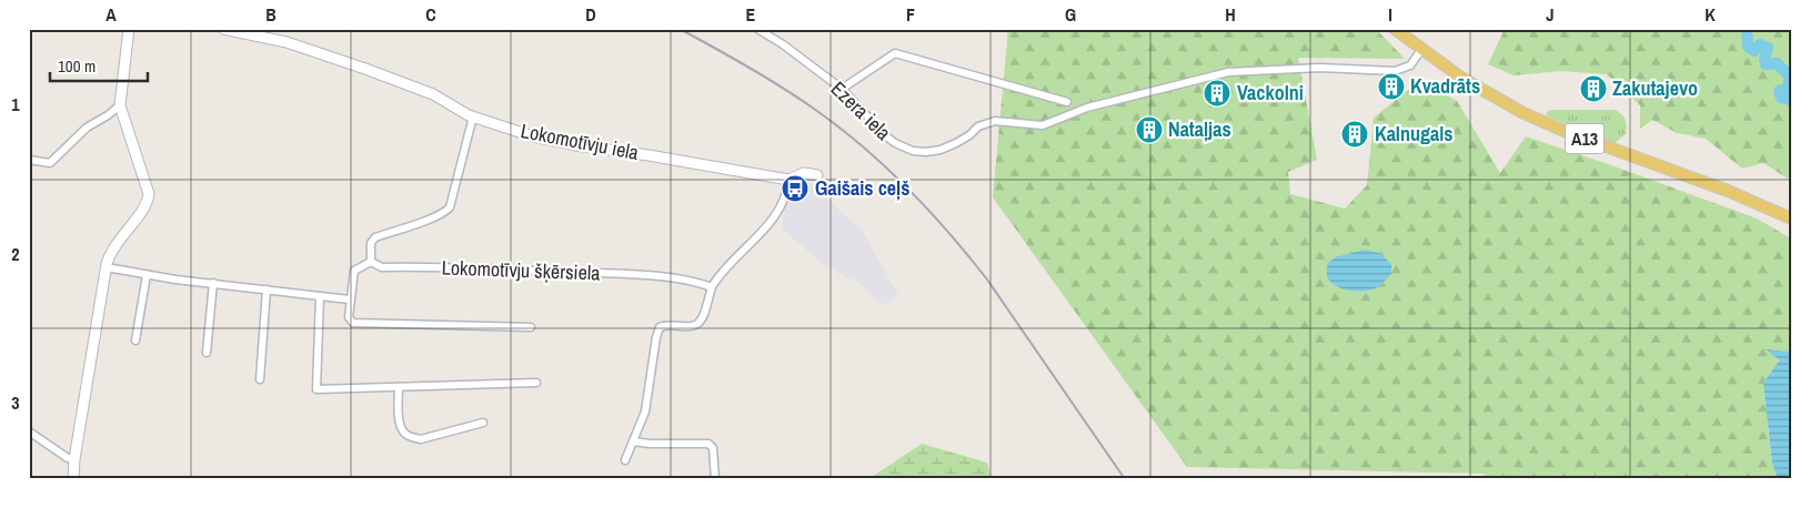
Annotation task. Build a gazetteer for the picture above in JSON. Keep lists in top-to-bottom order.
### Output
{
  "streets": {
    "main road": ["A13"],
    "street": ["Ezera iela", "Lokomotīvju iela", "Lokomotīvju šķērsiela"]
  },
  "crossings": [
    ["Ezera iela", "A13"]
  ],
  "places": {
    "building": [
      "Kvadrāts",
      "Zakutajevo",
      "Vackolni",
      "Nataļjas",
      "Kalnugals"
    ],
    "bus stop": ["Gaišais ceļš"]
  },
  "scale_bar": "100 m",
  "grid": {
    "columns": [
      "A",
      "B",
      "C",
      "D",
      "E",
      "F",
      "G",
      "H",
      "I",
      "J",
      "K"
    ],
    "rows": ["1", "2", "3"]
  }
}
